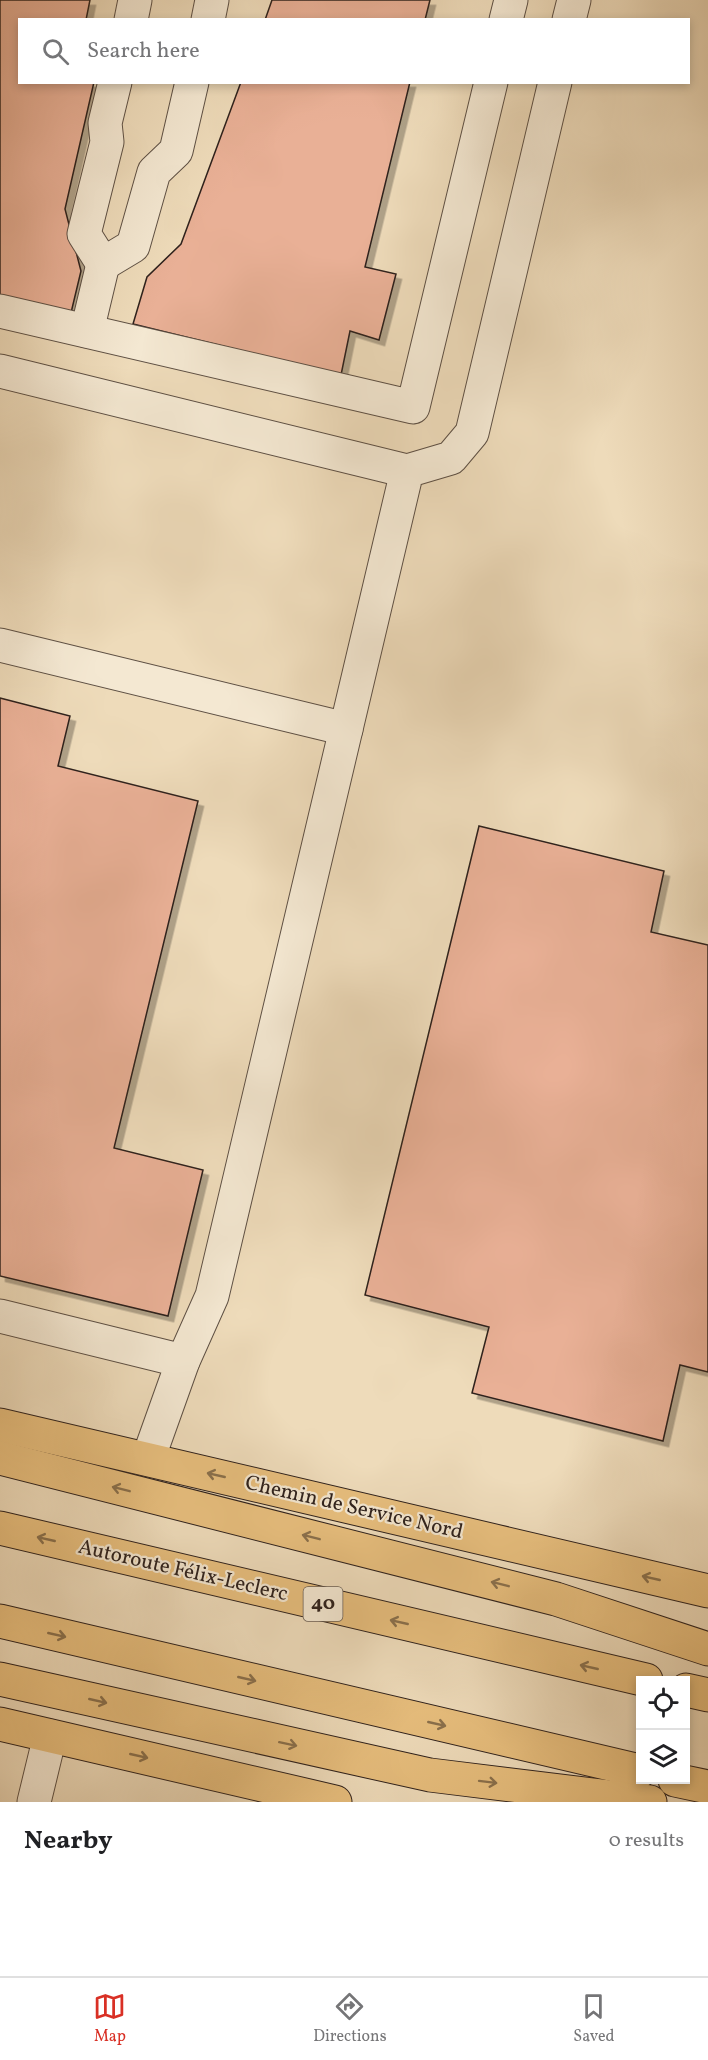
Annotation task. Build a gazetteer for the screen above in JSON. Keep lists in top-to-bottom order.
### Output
{
  "streets": {
    "main road": ["Chemin de Service Nord", "Autoroute Félix-Leclerc", "40"]
  },
  "page": {
    "search": "Search here",
    "heading": ["Nearby", "0 results"],
    "nav": ["Map", "Directions", "Saved"]
  }
}
